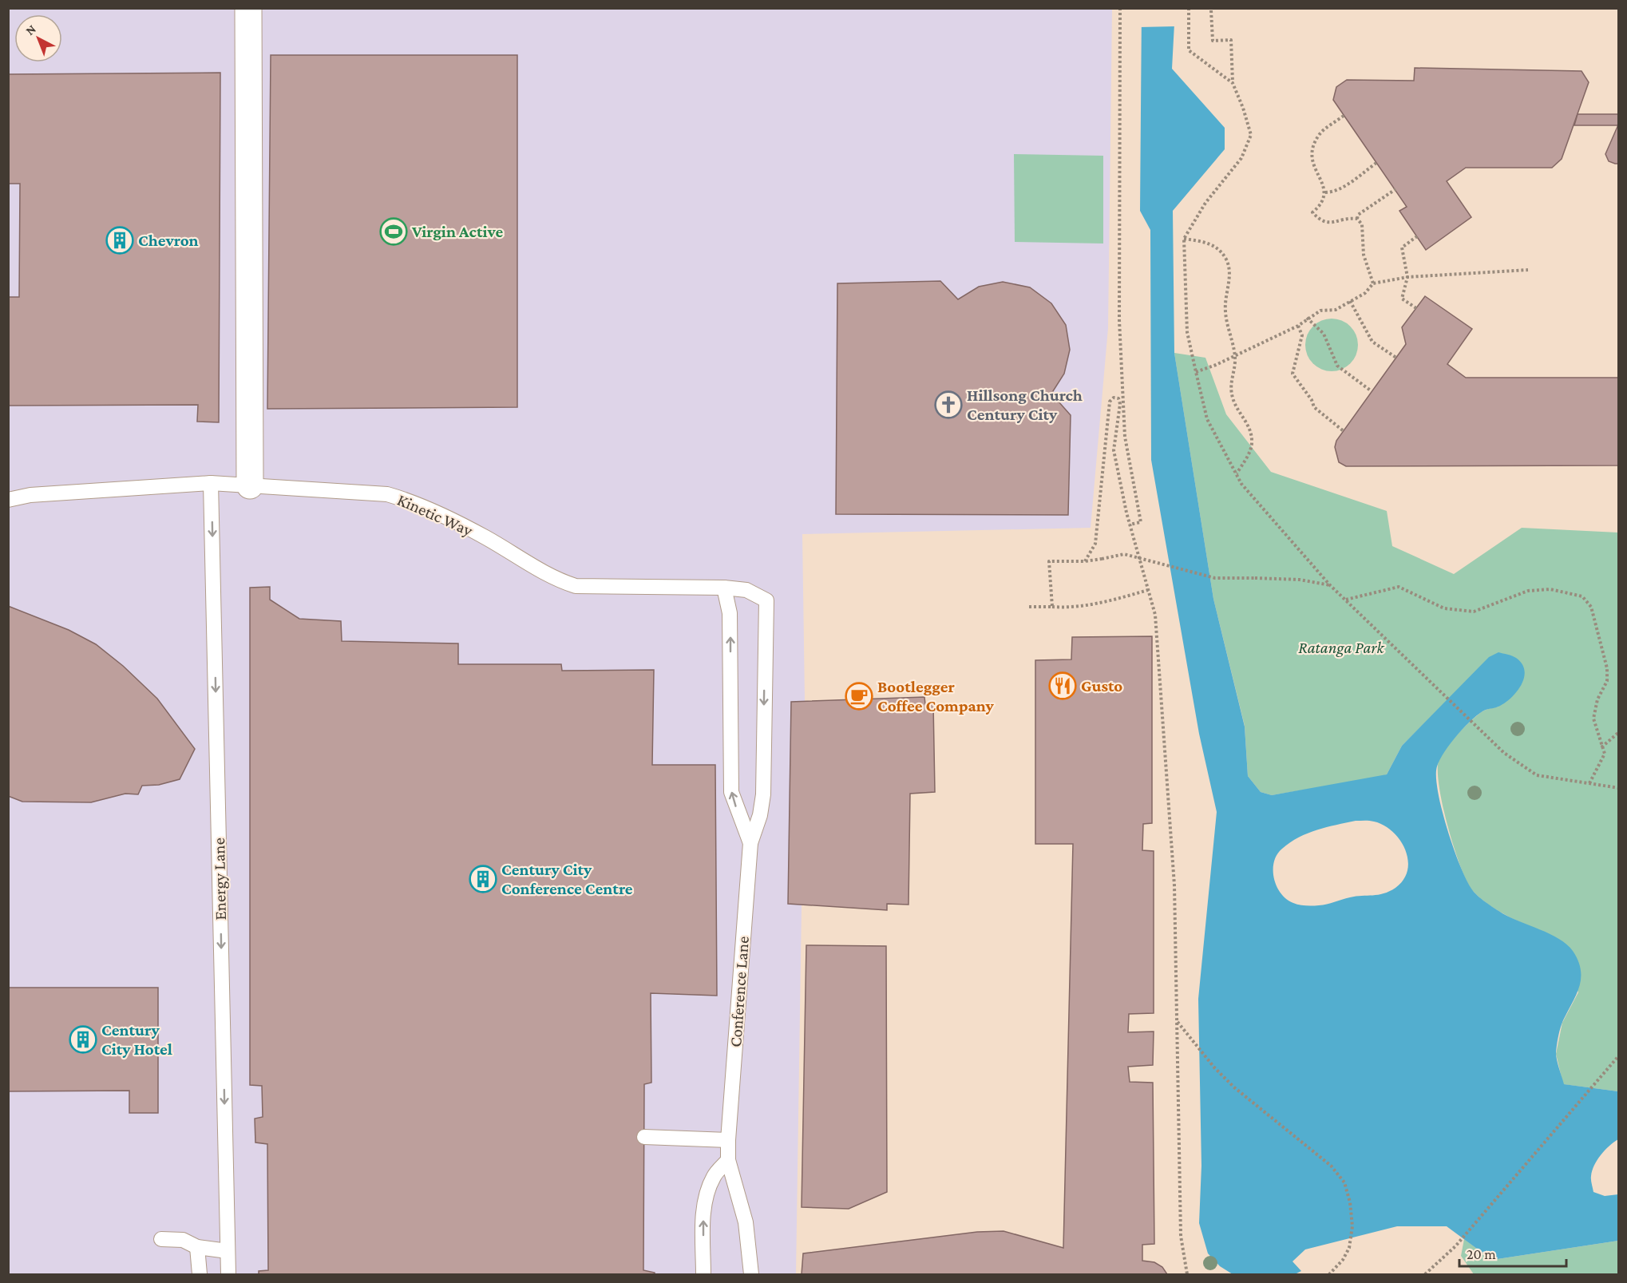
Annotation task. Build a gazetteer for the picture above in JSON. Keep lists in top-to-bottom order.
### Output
{
  "streets": {
    "lane": ["Kinetic Way", "Energy Lane", "Conference Lane"]
  },
  "crossings": [
    ["Kinetic Way", "Energy Lane"],
    ["Kinetic Way", "Conference Lane"]
  ],
  "one_way": ["Energy Lane"],
  "parks": ["Ratanga Park"],
  "places": {
    "sports": ["Virgin Active"],
    "building": ["Chevron", "Century City Conference Centre", "Century City Hotel"],
    "church": ["Hillsong Church Century City"],
    "restaurant": ["Gusto"],
    "cafe": ["Bootlegger Coffee Company"]
  },
  "scale_bar": "20 m",
  "north": "top left"
}
